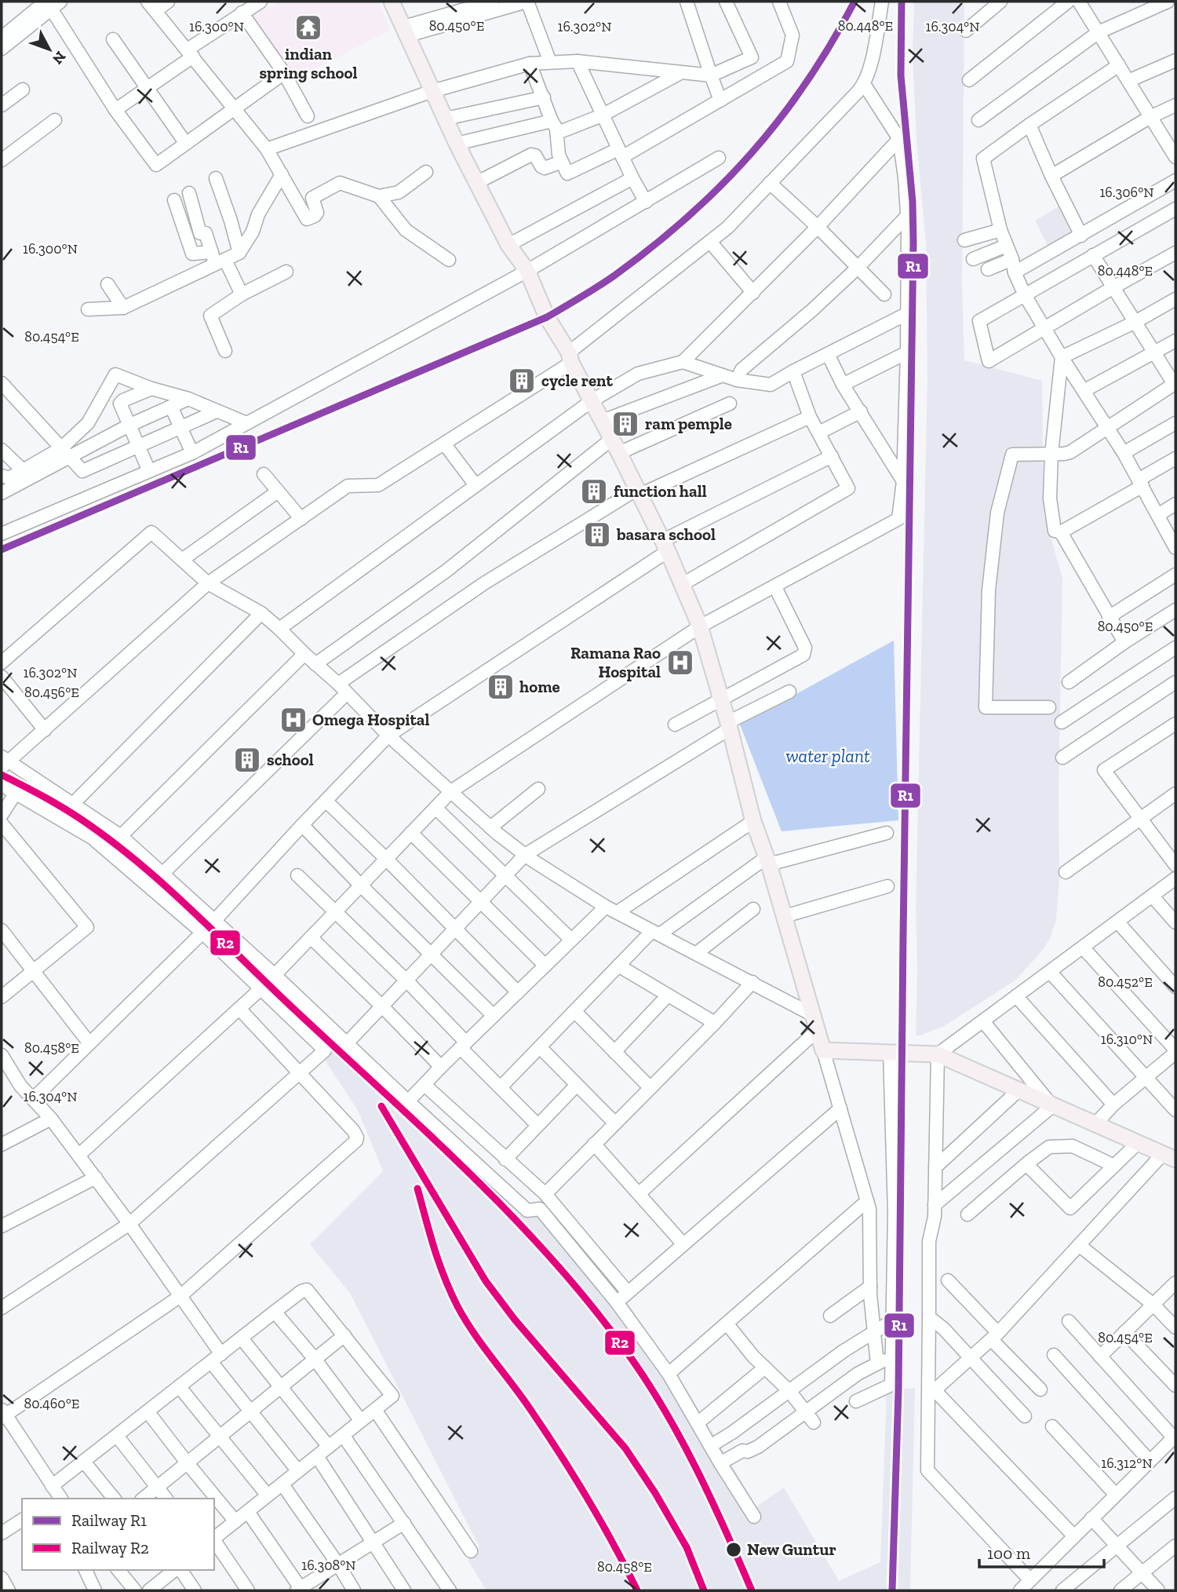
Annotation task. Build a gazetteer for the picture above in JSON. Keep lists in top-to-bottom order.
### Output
{
  "water": ["water plant"],
  "places": {
    "temple": ["indian spring school"],
    "building": [
      "cycle rent",
      "ram pemple",
      "function hall",
      "basara school",
      "home",
      "school"
    ],
    "hospital": ["Ramana Rao Hospital", "Omega Hospital"],
    "other": ["New Guntur"]
  },
  "lines": ["rail line R1", "rail line R2"],
  "legend": ["Railway R1", "Railway R2"],
  "scale_bar": "100 m",
  "north": "bottom right",
  "coordinates": [
    "80.450°E",
    "80.448°E",
    "16.300°N",
    "16.302°N",
    "16.304°N",
    "16.306°N",
    "80.454°E",
    "80.456°E",
    "80.452°E",
    "16.310°N",
    "80.458°E",
    "80.460°E",
    "16.312°N",
    "16.308°N"
  ]
}
